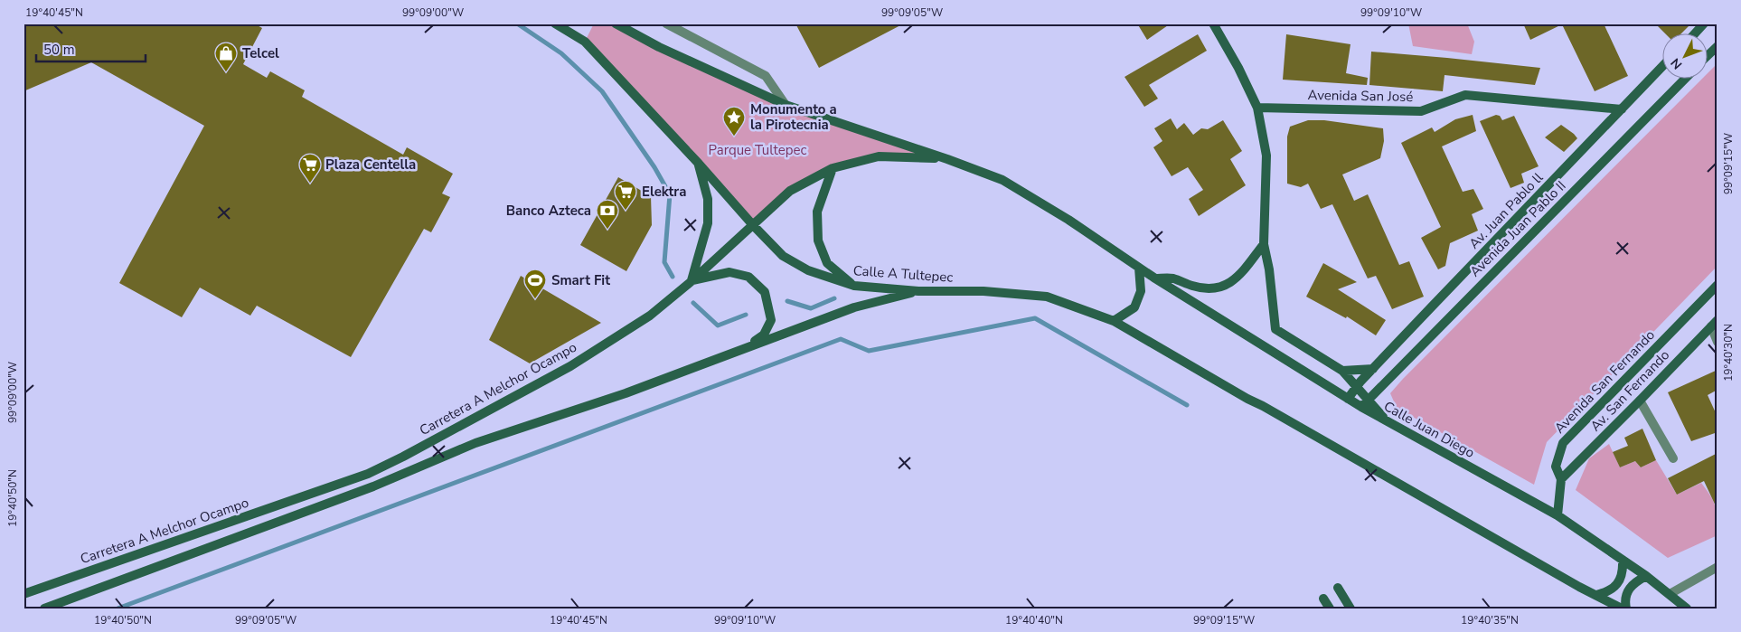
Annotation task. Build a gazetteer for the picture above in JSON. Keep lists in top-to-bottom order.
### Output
{
  "streets": {
    "main road": [
      "Avenida San José",
      "Av. Juan Pablo ll",
      "Avenida Juan Pablo II",
      "Calle A Tultepec",
      "Avenida San Fernando",
      "Carretera A Melchor Ocampo",
      "Av. San Fernando",
      "Calle Juan Diego"
    ]
  },
  "crossings": [
    ["Avenida San José", "Av. Juan Pablo ll"],
    ["Av. Juan Pablo ll", "Calle Juan Diego"],
    ["Avenida Juan Pablo II", "Calle Juan Diego"],
    ["Calle A Tultepec", "Carretera A Melchor Ocampo"],
    ["Avenida San Fernando", "Av. San Fernando"],
    ["Avenida San Fernando", "Calle Juan Diego"]
  ],
  "parks": ["Parque Tultepec"],
  "places": {
    "shop": ["Telcel"],
    "place": ["Monumento a la Pirotecnia"],
    "supermarket": ["Plaza Centella", "Elektra"],
    "bank": ["Banco Azteca"],
    "sports": ["Smart Fit"]
  },
  "scale_bar": "50 m",
  "north": "bottom left",
  "coordinates": [
    "19°40'45\"N",
    "99°09'00\"W",
    "99°09'05\"W",
    "99°09'10\"W",
    "99°09'15\"W",
    "19°40'30\"N",
    "19°40'50\"N",
    "19°40'40\"N",
    "19°40'35\"N"
  ]
}
